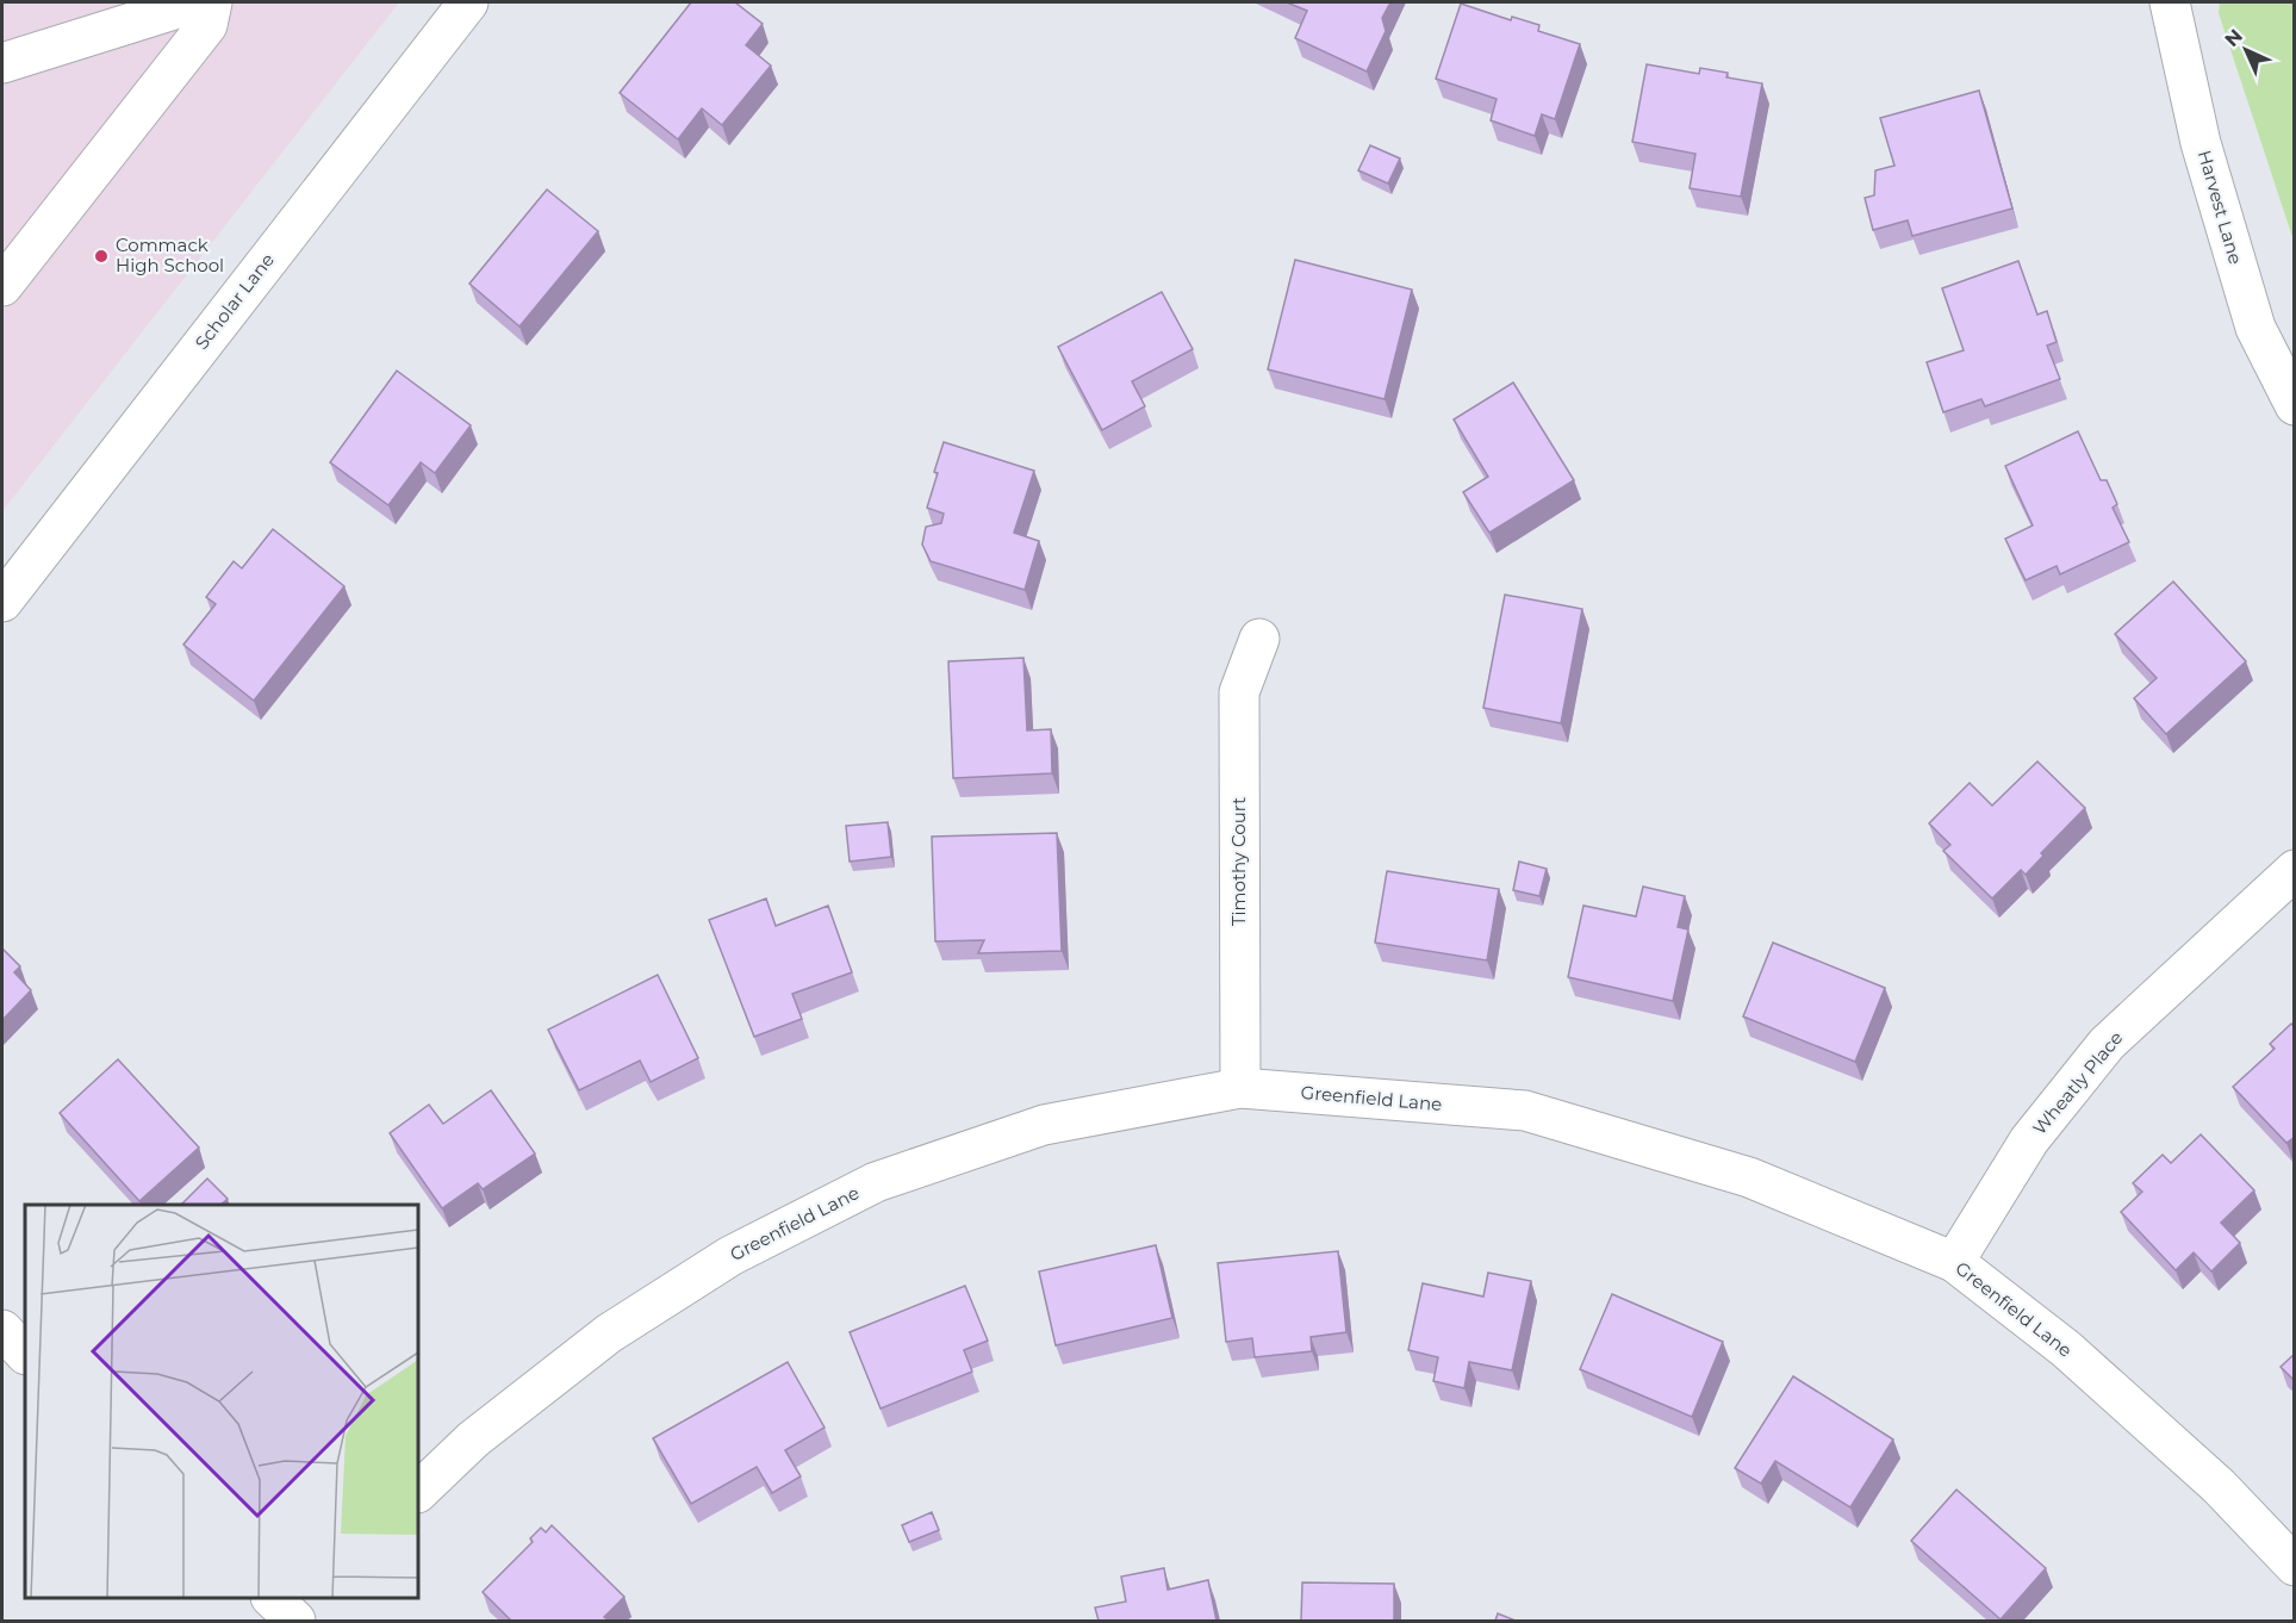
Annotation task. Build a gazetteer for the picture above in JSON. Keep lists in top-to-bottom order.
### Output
{
  "streets": {
    "street": [
      "Harvest Lane",
      "Scholar Lane",
      "Timothy Court",
      "Wheatly Place",
      "Greenfield Lane"
    ]
  },
  "crossings": [
    ["Timothy Court", "Greenfield Lane"],
    ["Wheatly Place", "Greenfield Lane"]
  ],
  "places": ["Commack High School"],
  "north": "top left"
}
